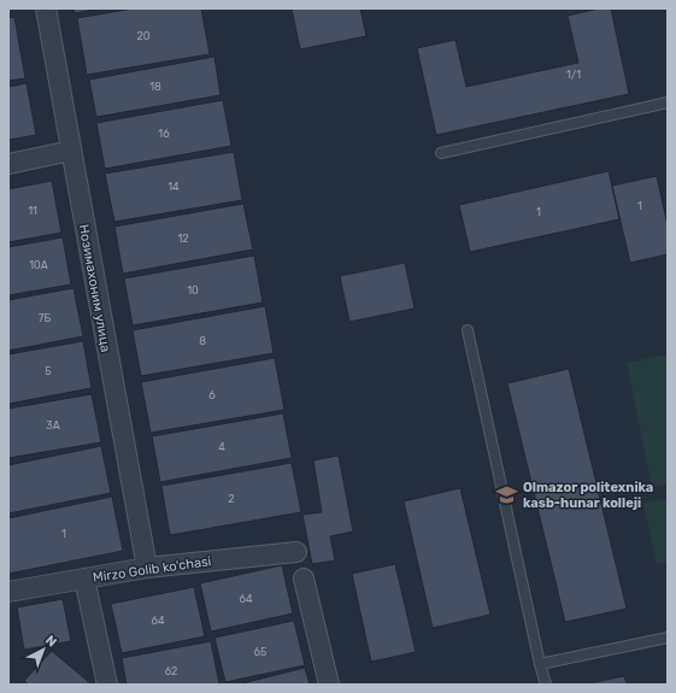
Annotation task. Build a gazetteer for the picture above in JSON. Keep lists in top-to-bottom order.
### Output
{
  "streets": {
    "street": ["Нозимахоним улица", "Mirzo Golib ko'chasi"]
  },
  "crossings": [
    ["Нозимахоним улица", "Mirzo Golib ko'chasi"]
  ],
  "places": {
    "school or university": ["Оlmazor politexnika kasb-hunar kolleji"]
  },
  "house_numbers": [
    "20",
    "1/1",
    "18",
    "16",
    "14",
    "1",
    "11",
    "1",
    "12",
    "10A",
    "10",
    "7Б",
    "8",
    "5",
    "6",
    "3A",
    "4",
    "2",
    "1",
    "64",
    "64",
    "65",
    "62"
  ],
  "north": "top right"
}
